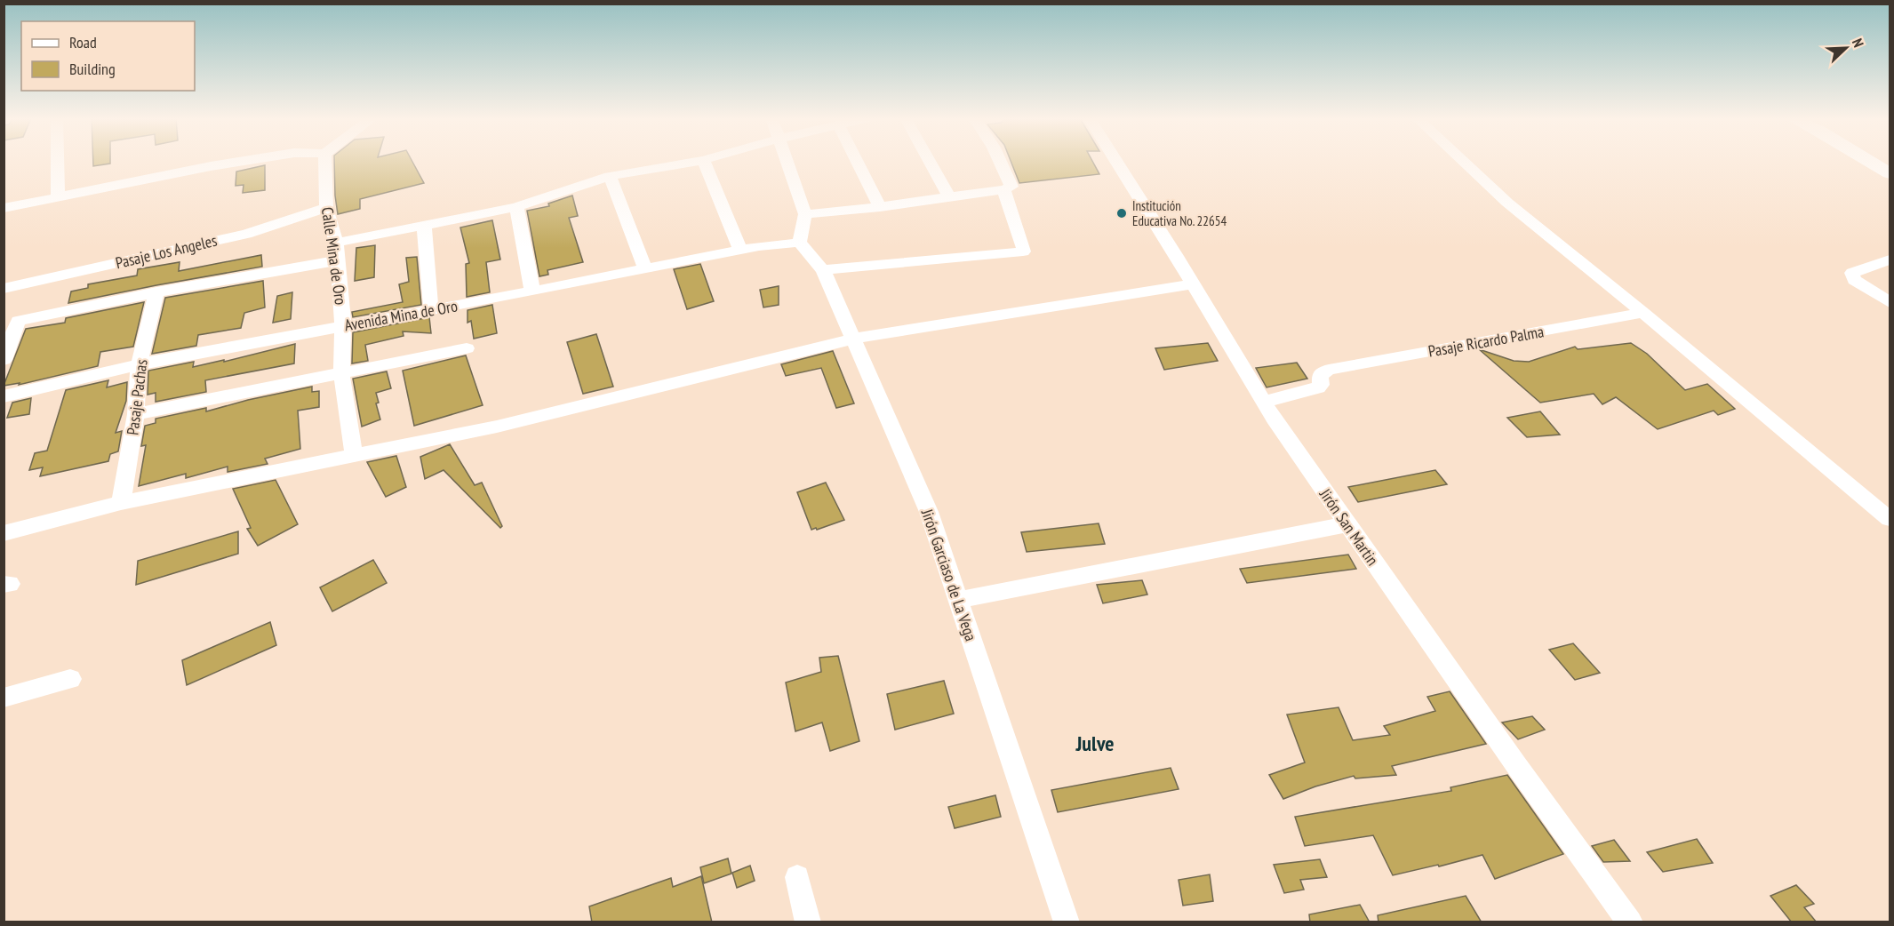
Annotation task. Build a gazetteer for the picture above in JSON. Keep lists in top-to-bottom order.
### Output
{
  "streets": {
    "street": [
      "Pasaje Los Angeles",
      "Calle Mina de Oro",
      "Avenida Mina de Oro",
      "Pasaje Ricardo Palma",
      "Pasaje Pachas",
      "Jirón San Martin",
      "Jirón Garciaso de La Vega"
    ]
  },
  "crossings": [
    ["Pasaje Los Angeles", "Calle Mina de Oro"],
    ["Calle Mina de Oro", "Avenida Mina de Oro"],
    ["Avenida Mina de Oro", "Pasaje Pachas"],
    ["Avenida Mina de Oro", "Jirón Garciaso de La Vega"],
    ["Pasaje Ricardo Palma", "Jirón San Martin"]
  ],
  "districts": ["Julve"],
  "places": ["Institución Educativa No. 22654"],
  "legend": ["Road", "Building"],
  "north": "top right"
}
